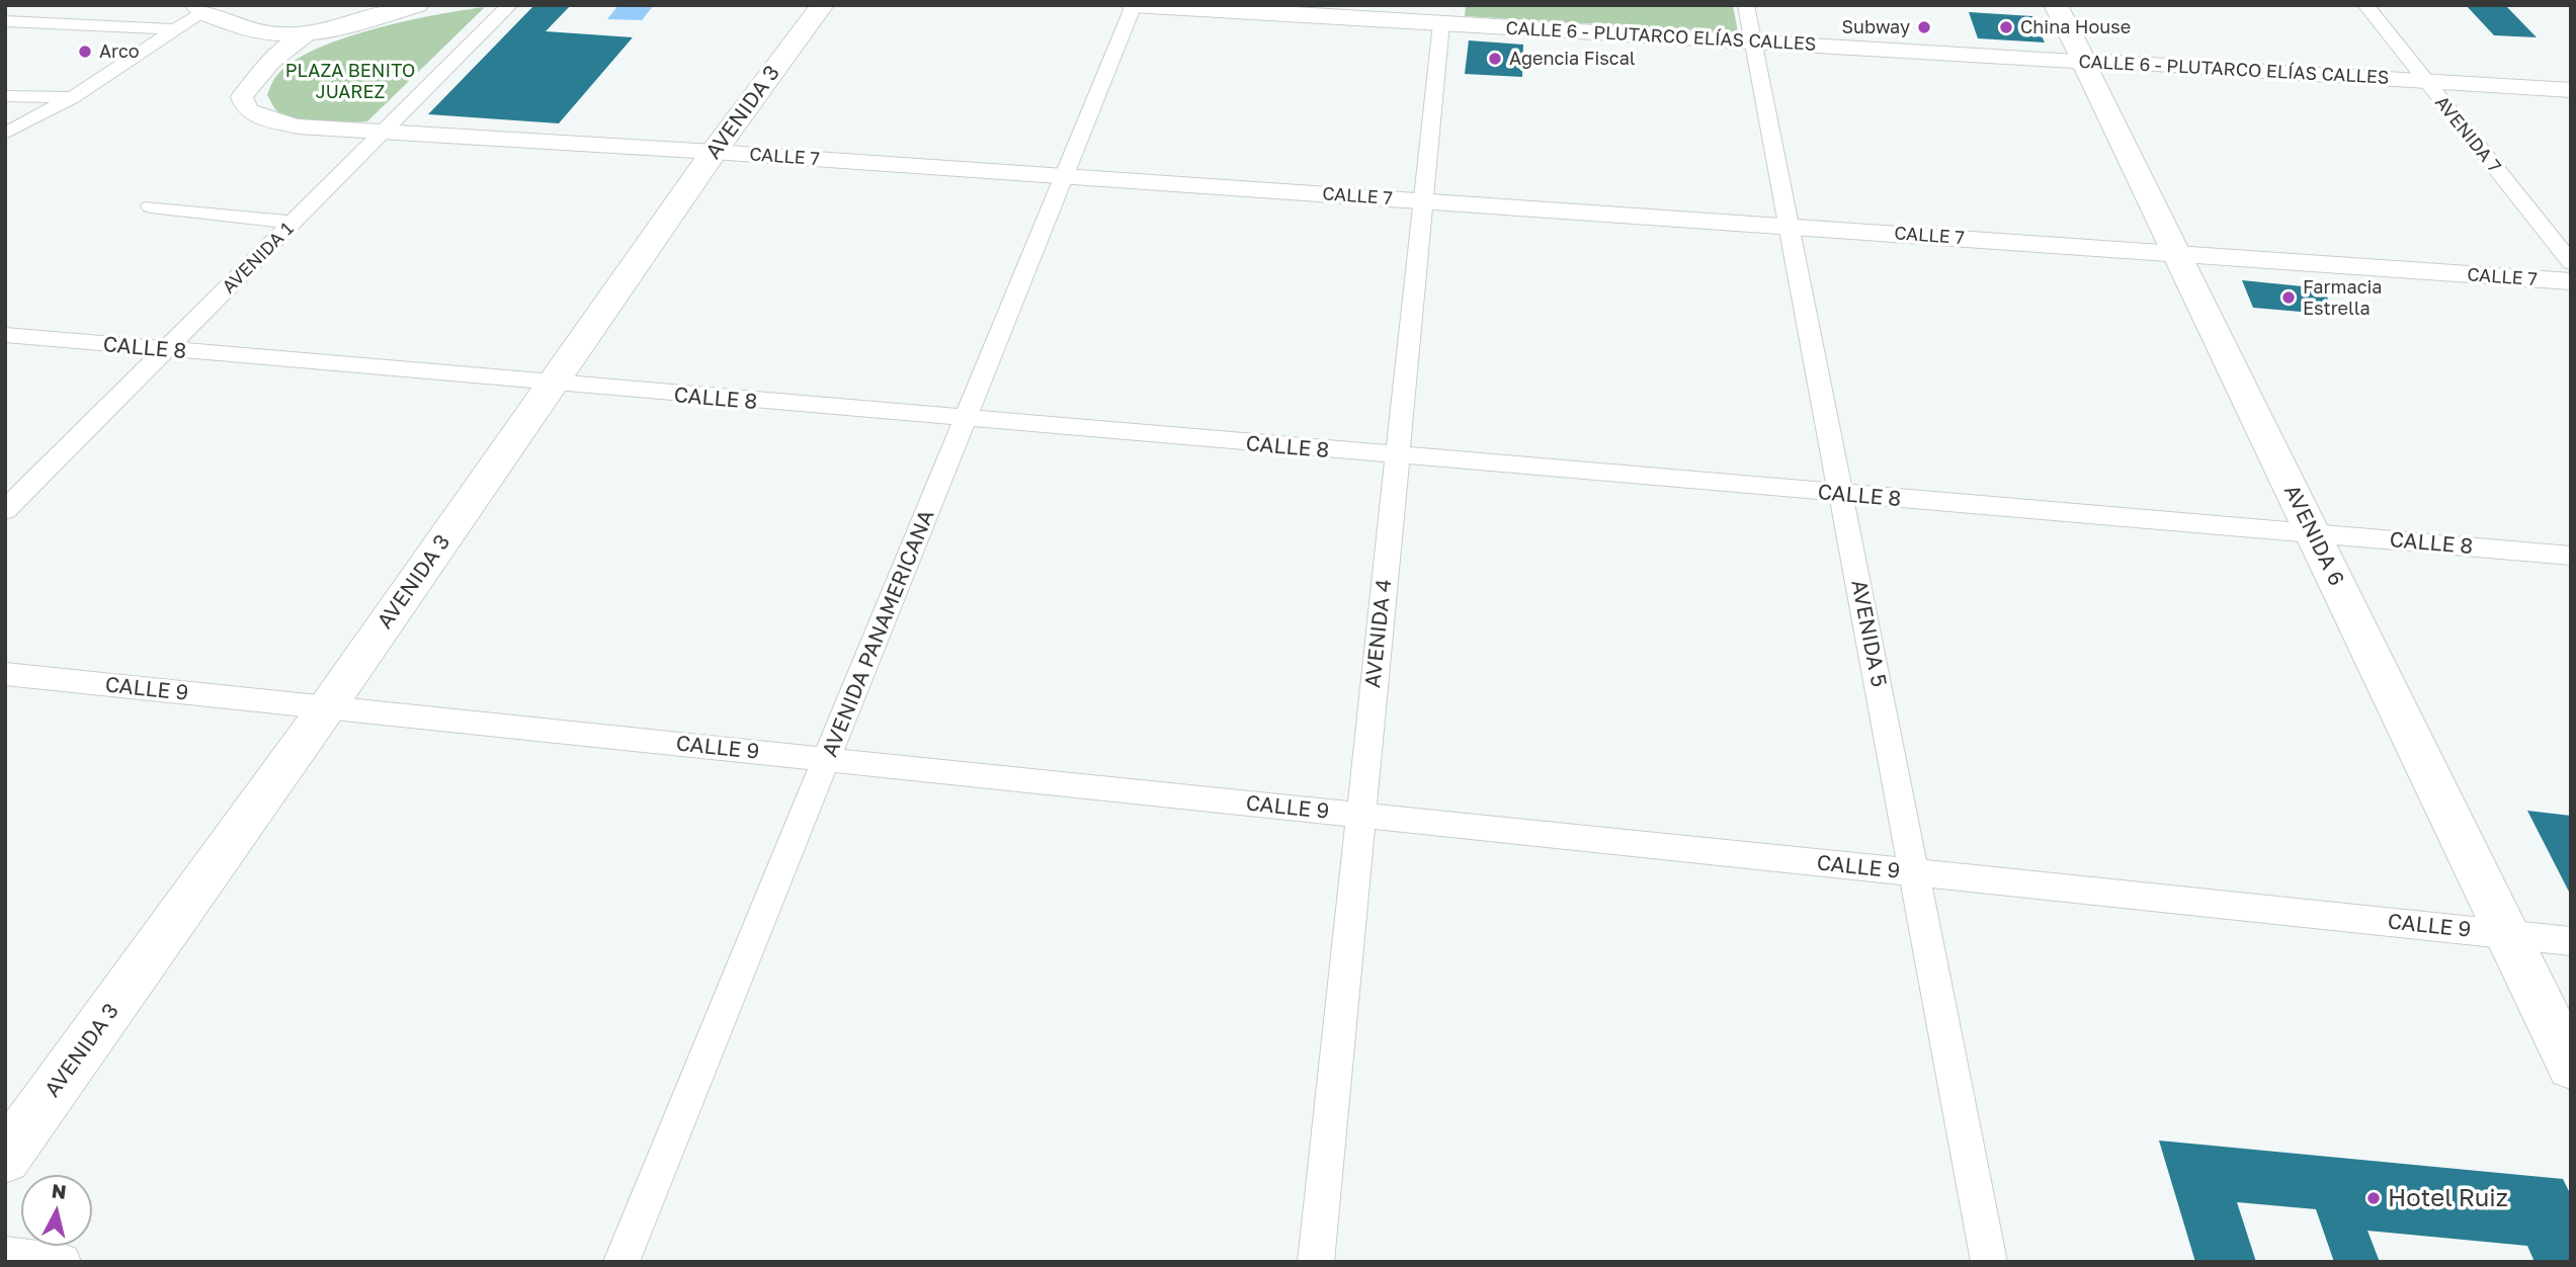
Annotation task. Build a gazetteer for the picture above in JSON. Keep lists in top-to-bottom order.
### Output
{
  "streets": {
    "main road": ["CALLE 6 - PLUTARCO ELÍAS CALLES", "AVENIDA 3", "AVENIDA 6"],
    "street": [
      "AVENIDA 7",
      "CALLE 7",
      "AVENIDA 1",
      "CALLE 8",
      "AVENIDA PANAMERICANA",
      "AVENIDA 4",
      "AVENIDA 5",
      "CALLE 9"
    ]
  },
  "crossings": [
    ["CALLE 6 - PLUTARCO ELÍAS CALLES", "AVENIDA 7"],
    ["CALLE 6 - PLUTARCO ELÍAS CALLES", "AVENIDA 6"],
    ["CALLE 6 - PLUTARCO ELÍAS CALLES", "AVENIDA PANAMERICANA"],
    ["CALLE 6 - PLUTARCO ELÍAS CALLES", "AVENIDA 4"],
    ["CALLE 6 - PLUTARCO ELÍAS CALLES", "AVENIDA 5"],
    ["AVENIDA 3", "CALLE 7"],
    ["AVENIDA 3", "CALLE 8"],
    ["AVENIDA 3", "CALLE 9"],
    ["CALLE 7", "AVENIDA 1"],
    ["CALLE 7", "AVENIDA 6"],
    ["CALLE 7", "AVENIDA PANAMERICANA"],
    ["CALLE 7", "AVENIDA 4"],
    ["CALLE 7", "AVENIDA 5"],
    ["AVENIDA 1", "CALLE 8"],
    ["CALLE 8", "AVENIDA 6"],
    ["CALLE 8", "AVENIDA PANAMERICANA"],
    ["CALLE 8", "AVENIDA 4"],
    ["CALLE 8", "AVENIDA 5"],
    ["AVENIDA 6", "CALLE 9"],
    ["AVENIDA PANAMERICANA", "CALLE 9"],
    ["AVENIDA 4", "CALLE 9"],
    ["AVENIDA 5", "CALLE 9"]
  ],
  "parks": ["PLAZA BENITO JUAREZ"],
  "places": [
    "Subway",
    "China House",
    "Arco",
    "Agencia Fiscal",
    "Farmacia Estrella",
    "Hotel Ruiz"
  ],
  "north": "top"
}
